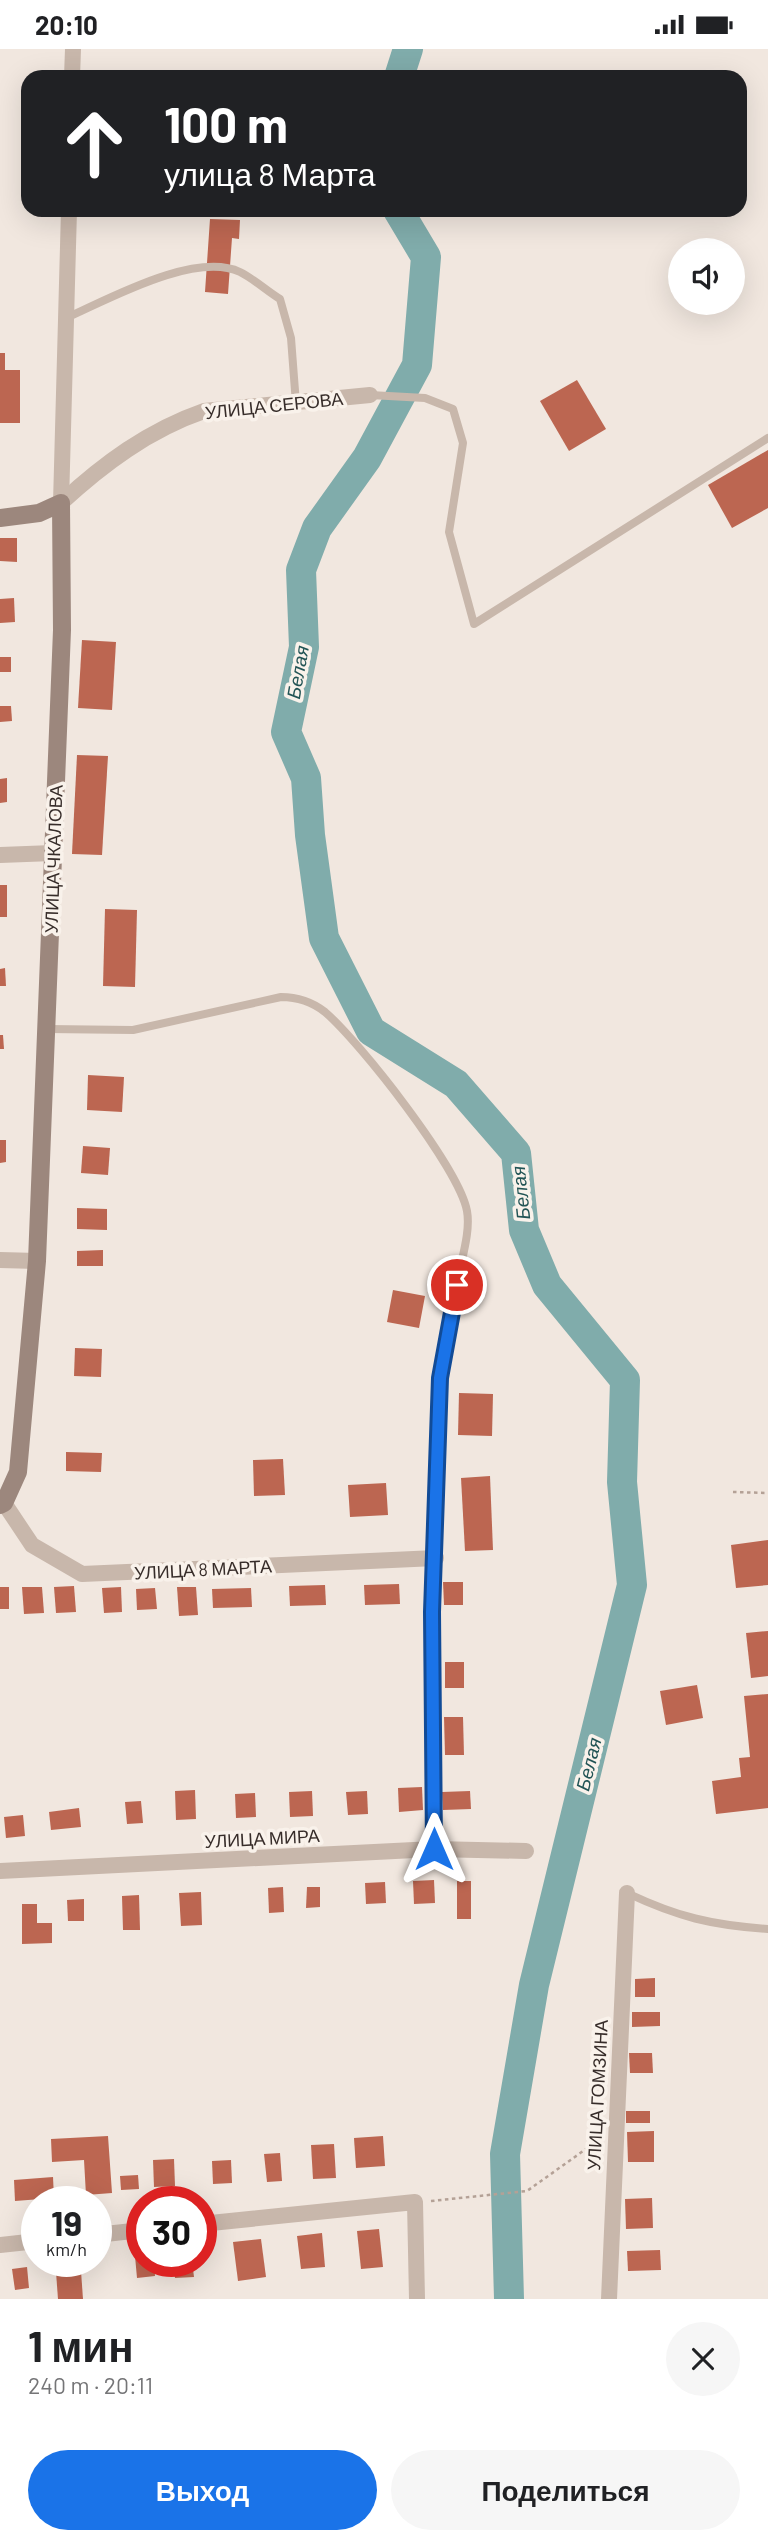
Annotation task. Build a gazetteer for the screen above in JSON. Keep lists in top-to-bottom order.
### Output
{
  "streets": {
    "street": [
      "УЛИЦА СЕРОВА",
      "УЛИЦА ЧКАЛОВА",
      "УЛИЦА 8 МАРТА",
      "УЛИЦА МИРА",
      "УЛИЦА ГОМЗИНА"
    ]
  },
  "crossings": [
    ["УЛИЦА СЕРОВА", "УЛИЦА ЧКАЛОВА"],
    ["УЛИЦА ЧКАЛОВА", "УЛИЦА 8 МАРТА"]
  ],
  "water": ["Белая"],
  "page": {
    "status": "20:10",
    "turn": ["100 m", "улица 8 Марта"],
    "speed": "19 km/h",
    "limit": "30",
    "heading": ["1 мин", "240 m · 20:11"],
    "buttons": ["Выход", "Поделиться"]
  }
}
